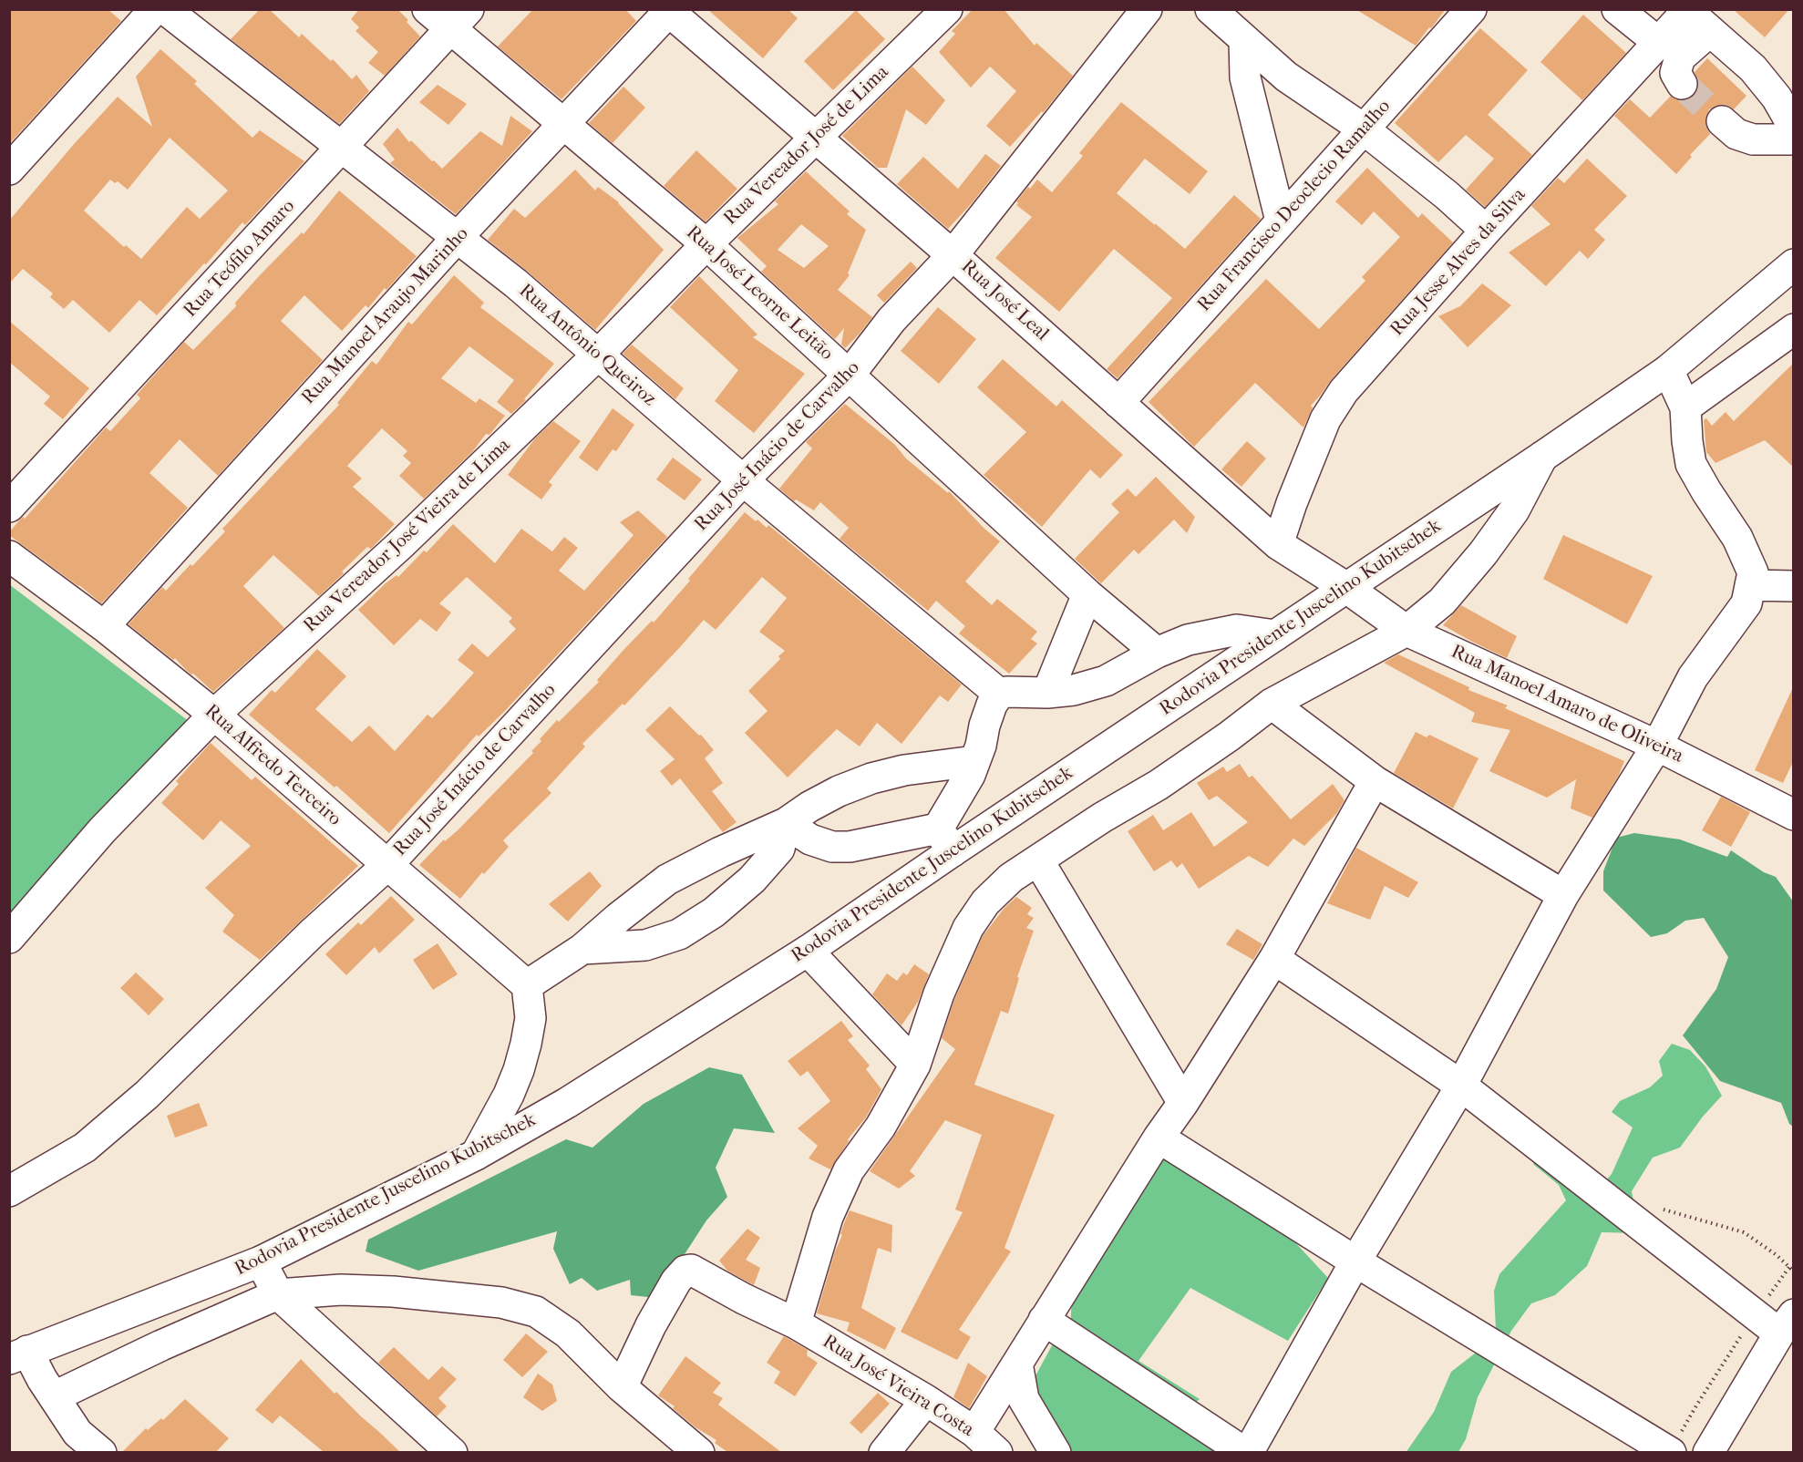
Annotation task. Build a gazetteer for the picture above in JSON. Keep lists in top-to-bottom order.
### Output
{
  "streets": {
    "main road": [
      "Rua Vereador José de Lima",
      "Rua Francisco Deoclecio Ramalho",
      "Rua Teófilo Amaro",
      "Rua Jesse Alves da Silva",
      "Rua José Leorne Leitão",
      "Rua José Leal",
      "Rua Manoel Araujo Marinho",
      "Rua Antônio Queiroz",
      "Rua José Inácio de Carvalho",
      "Rua Vereador José Vieira de Lima",
      "Rodovia Presidente Juscelino Kubitschek",
      "Rua Manoel Amaro de Oliveira",
      "Rua Alfredo Terceiro",
      "Rua José Vieira Costa"
    ]
  },
  "crossings": [
    ["Rua Vereador José de Lima", "Rua José Leorne Leitão"],
    ["Rua Vereador José de Lima", "Rua José Leal"],
    ["Rua Vereador José de Lima", "Rua Antônio Queiroz"],
    ["Rua Vereador José de Lima", "Rua Vereador José Vieira de Lima"],
    ["Rua Francisco Deoclecio Ramalho", "Rua José Leal"],
    ["Rua Teófilo Amaro", "Rua José Leorne Leitão"],
    ["Rua Teófilo Amaro", "Rua Antônio Queiroz"],
    ["Rua Jesse Alves da Silva", "Rua José Leal"],
    ["Rua José Leorne Leitão", "Rua Manoel Araujo Marinho"],
    ["Rua José Leorne Leitão", "Rua José Inácio de Carvalho"],
    ["Rua José Leal", "Rua Manoel Araujo Marinho"],
    ["Rua José Leal", "Rua José Inácio de Carvalho"],
    ["Rua José Leal", "Rodovia Presidente Juscelino Kubitschek"],
    ["Rua José Leal", "Rua Manoel Amaro de Oliveira"],
    ["Rua Manoel Araujo Marinho", "Rua Antônio Queiroz"],
    ["Rua Manoel Araujo Marinho", "Rua Alfredo Terceiro"],
    ["Rua Antônio Queiroz", "Rua José Inácio de Carvalho"],
    ["Rua Antônio Queiroz", "Rua Vereador José Vieira de Lima"],
    ["Rua José Inácio de Carvalho", "Rua Alfredo Terceiro"],
    ["Rua Vereador José Vieira de Lima", "Rua Alfredo Terceiro"],
    ["Rodovia Presidente Juscelino Kubitschek", "Rua Manoel Amaro de Oliveira"]
  ]
}
